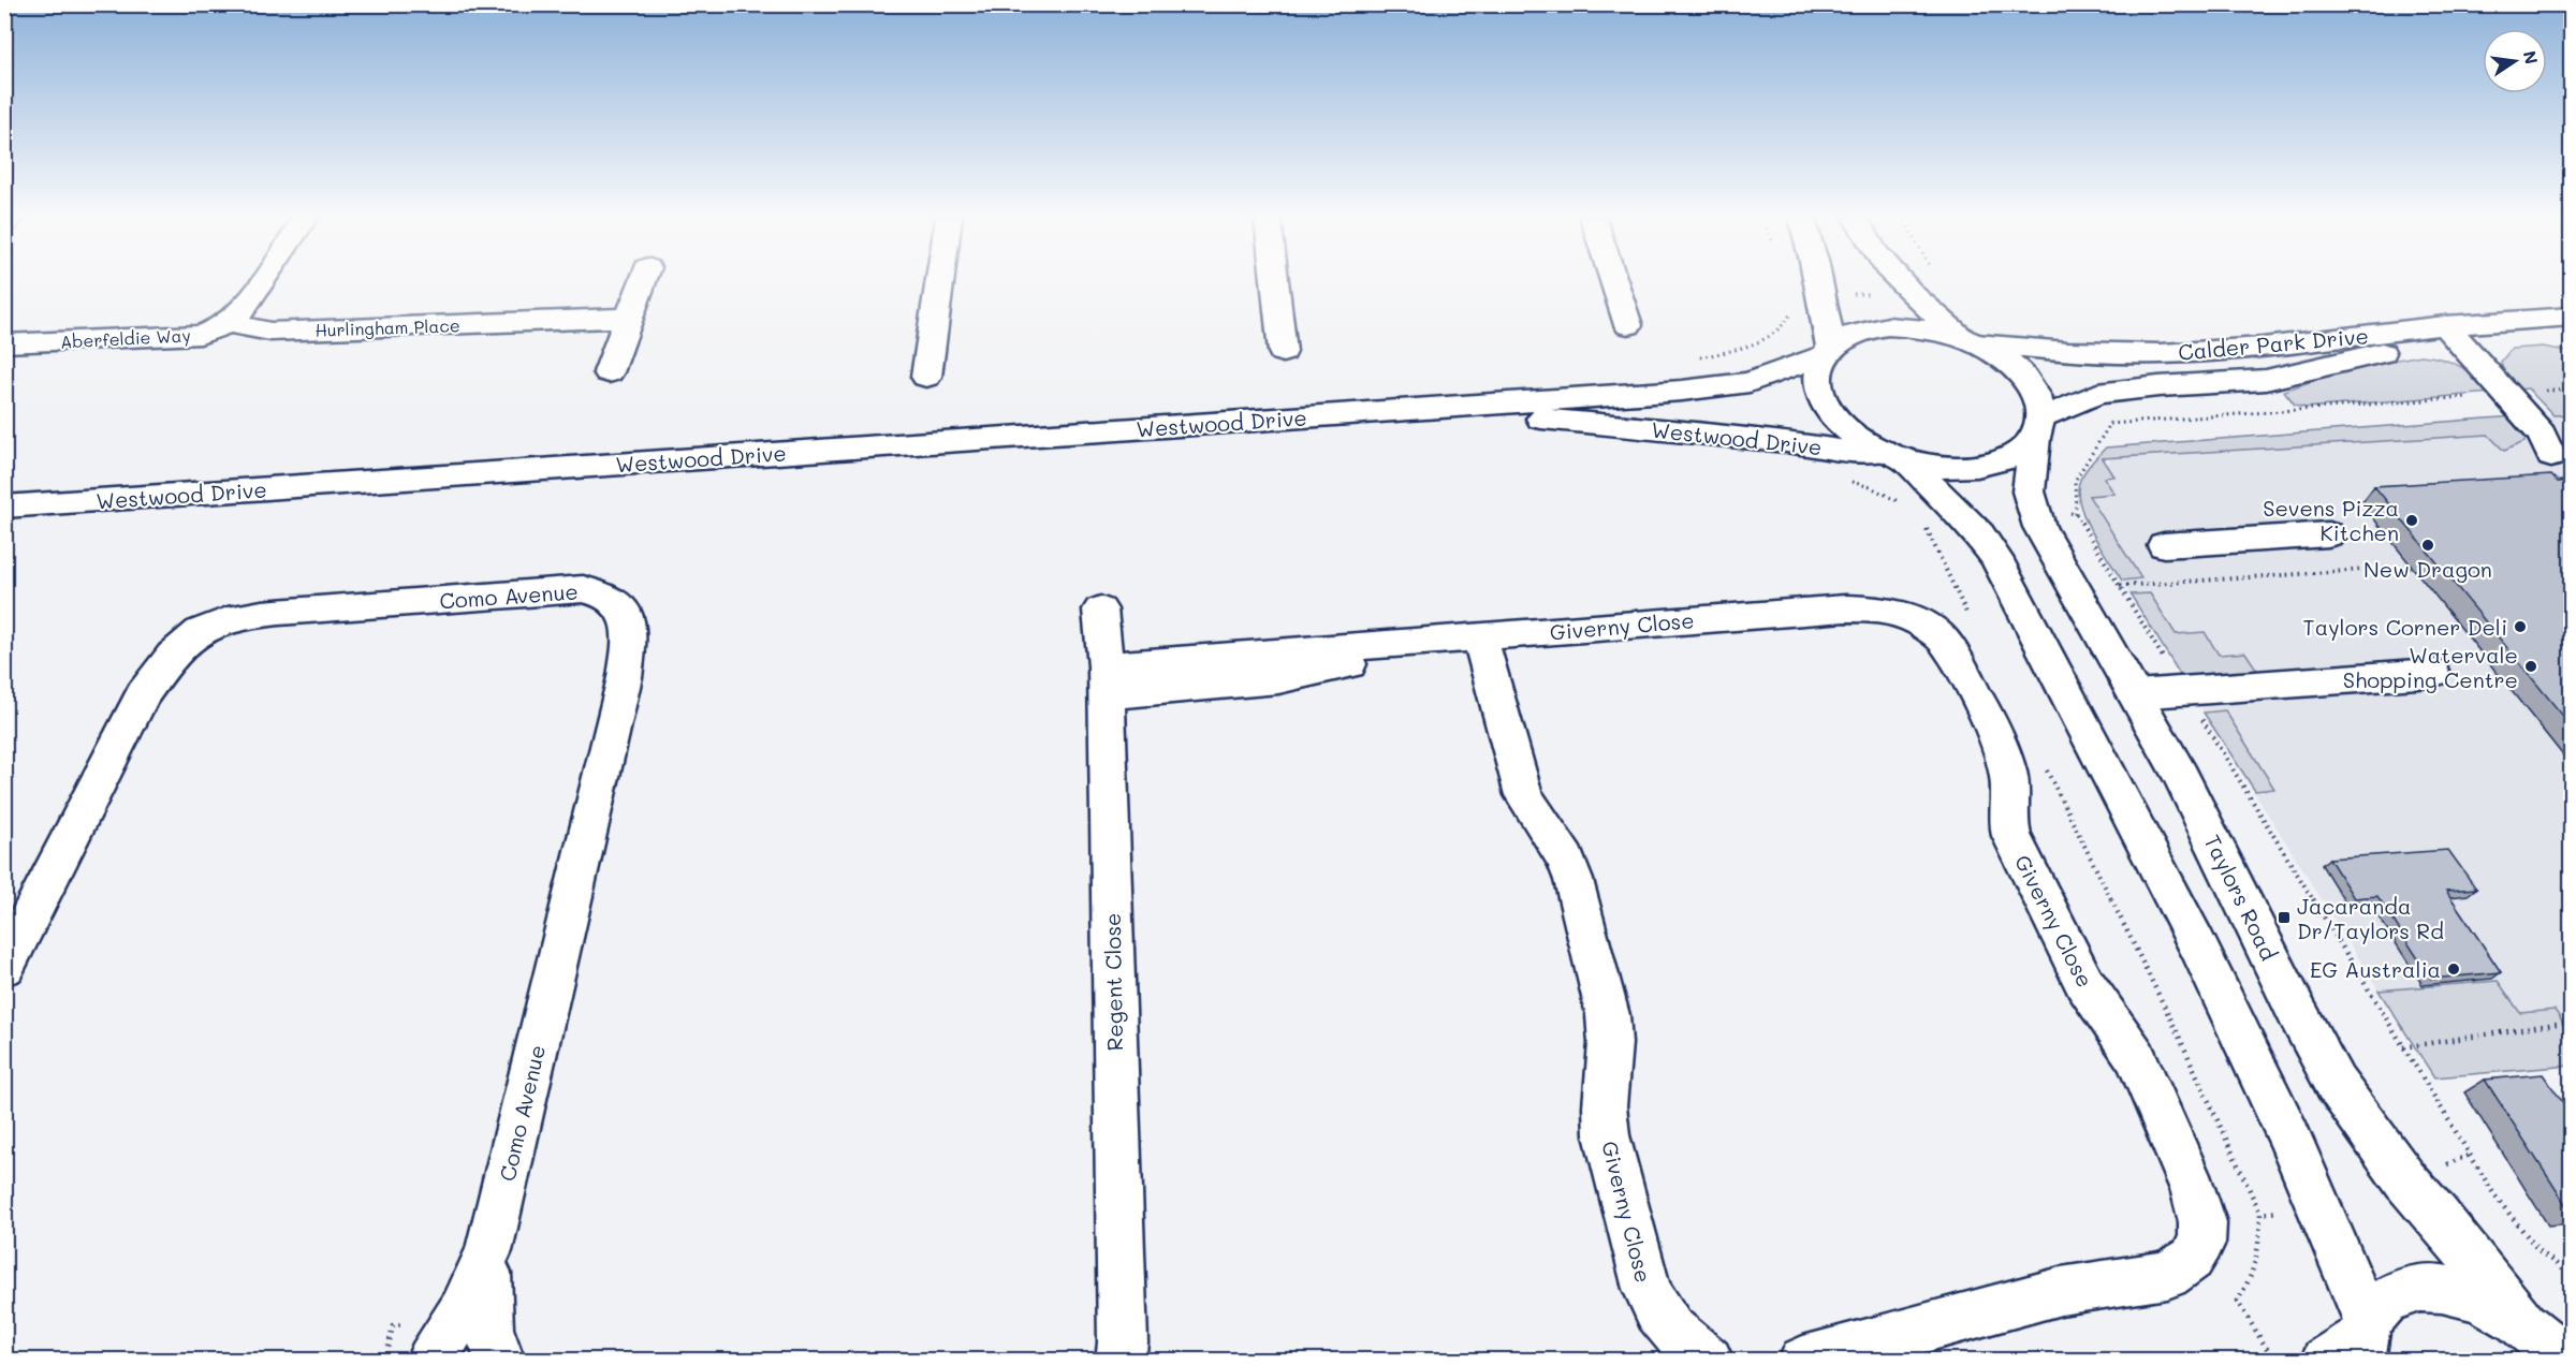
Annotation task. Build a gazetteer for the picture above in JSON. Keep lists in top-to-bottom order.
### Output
{
  "streets": {
    "street": [
      "Hurlingham Place",
      "Aberfeldie Way",
      "Calder Park Drive",
      "Westwood Drive",
      "Como Avenue",
      "Giverny Close",
      "Taylors Road",
      "Regent Close"
    ]
  },
  "crossings": [
    ["Hurlingham Place", "Aberfeldie Way"],
    ["Calder Park Drive", "Westwood Drive"],
    ["Calder Park Drive", "Taylors Road"],
    ["Westwood Drive", "Taylors Road"],
    ["Giverny Close", "Regent Close"]
  ],
  "places": {
    "other": [
      "Sevens Pizza Kitchen",
      "New Dragon",
      "Taylors Corner Deli",
      "Watervale Shopping Centre",
      "EG Australia"
    ],
    "transit": ["Jacaranda Dr/Taylors Rd"]
  },
  "north": "right"
}
